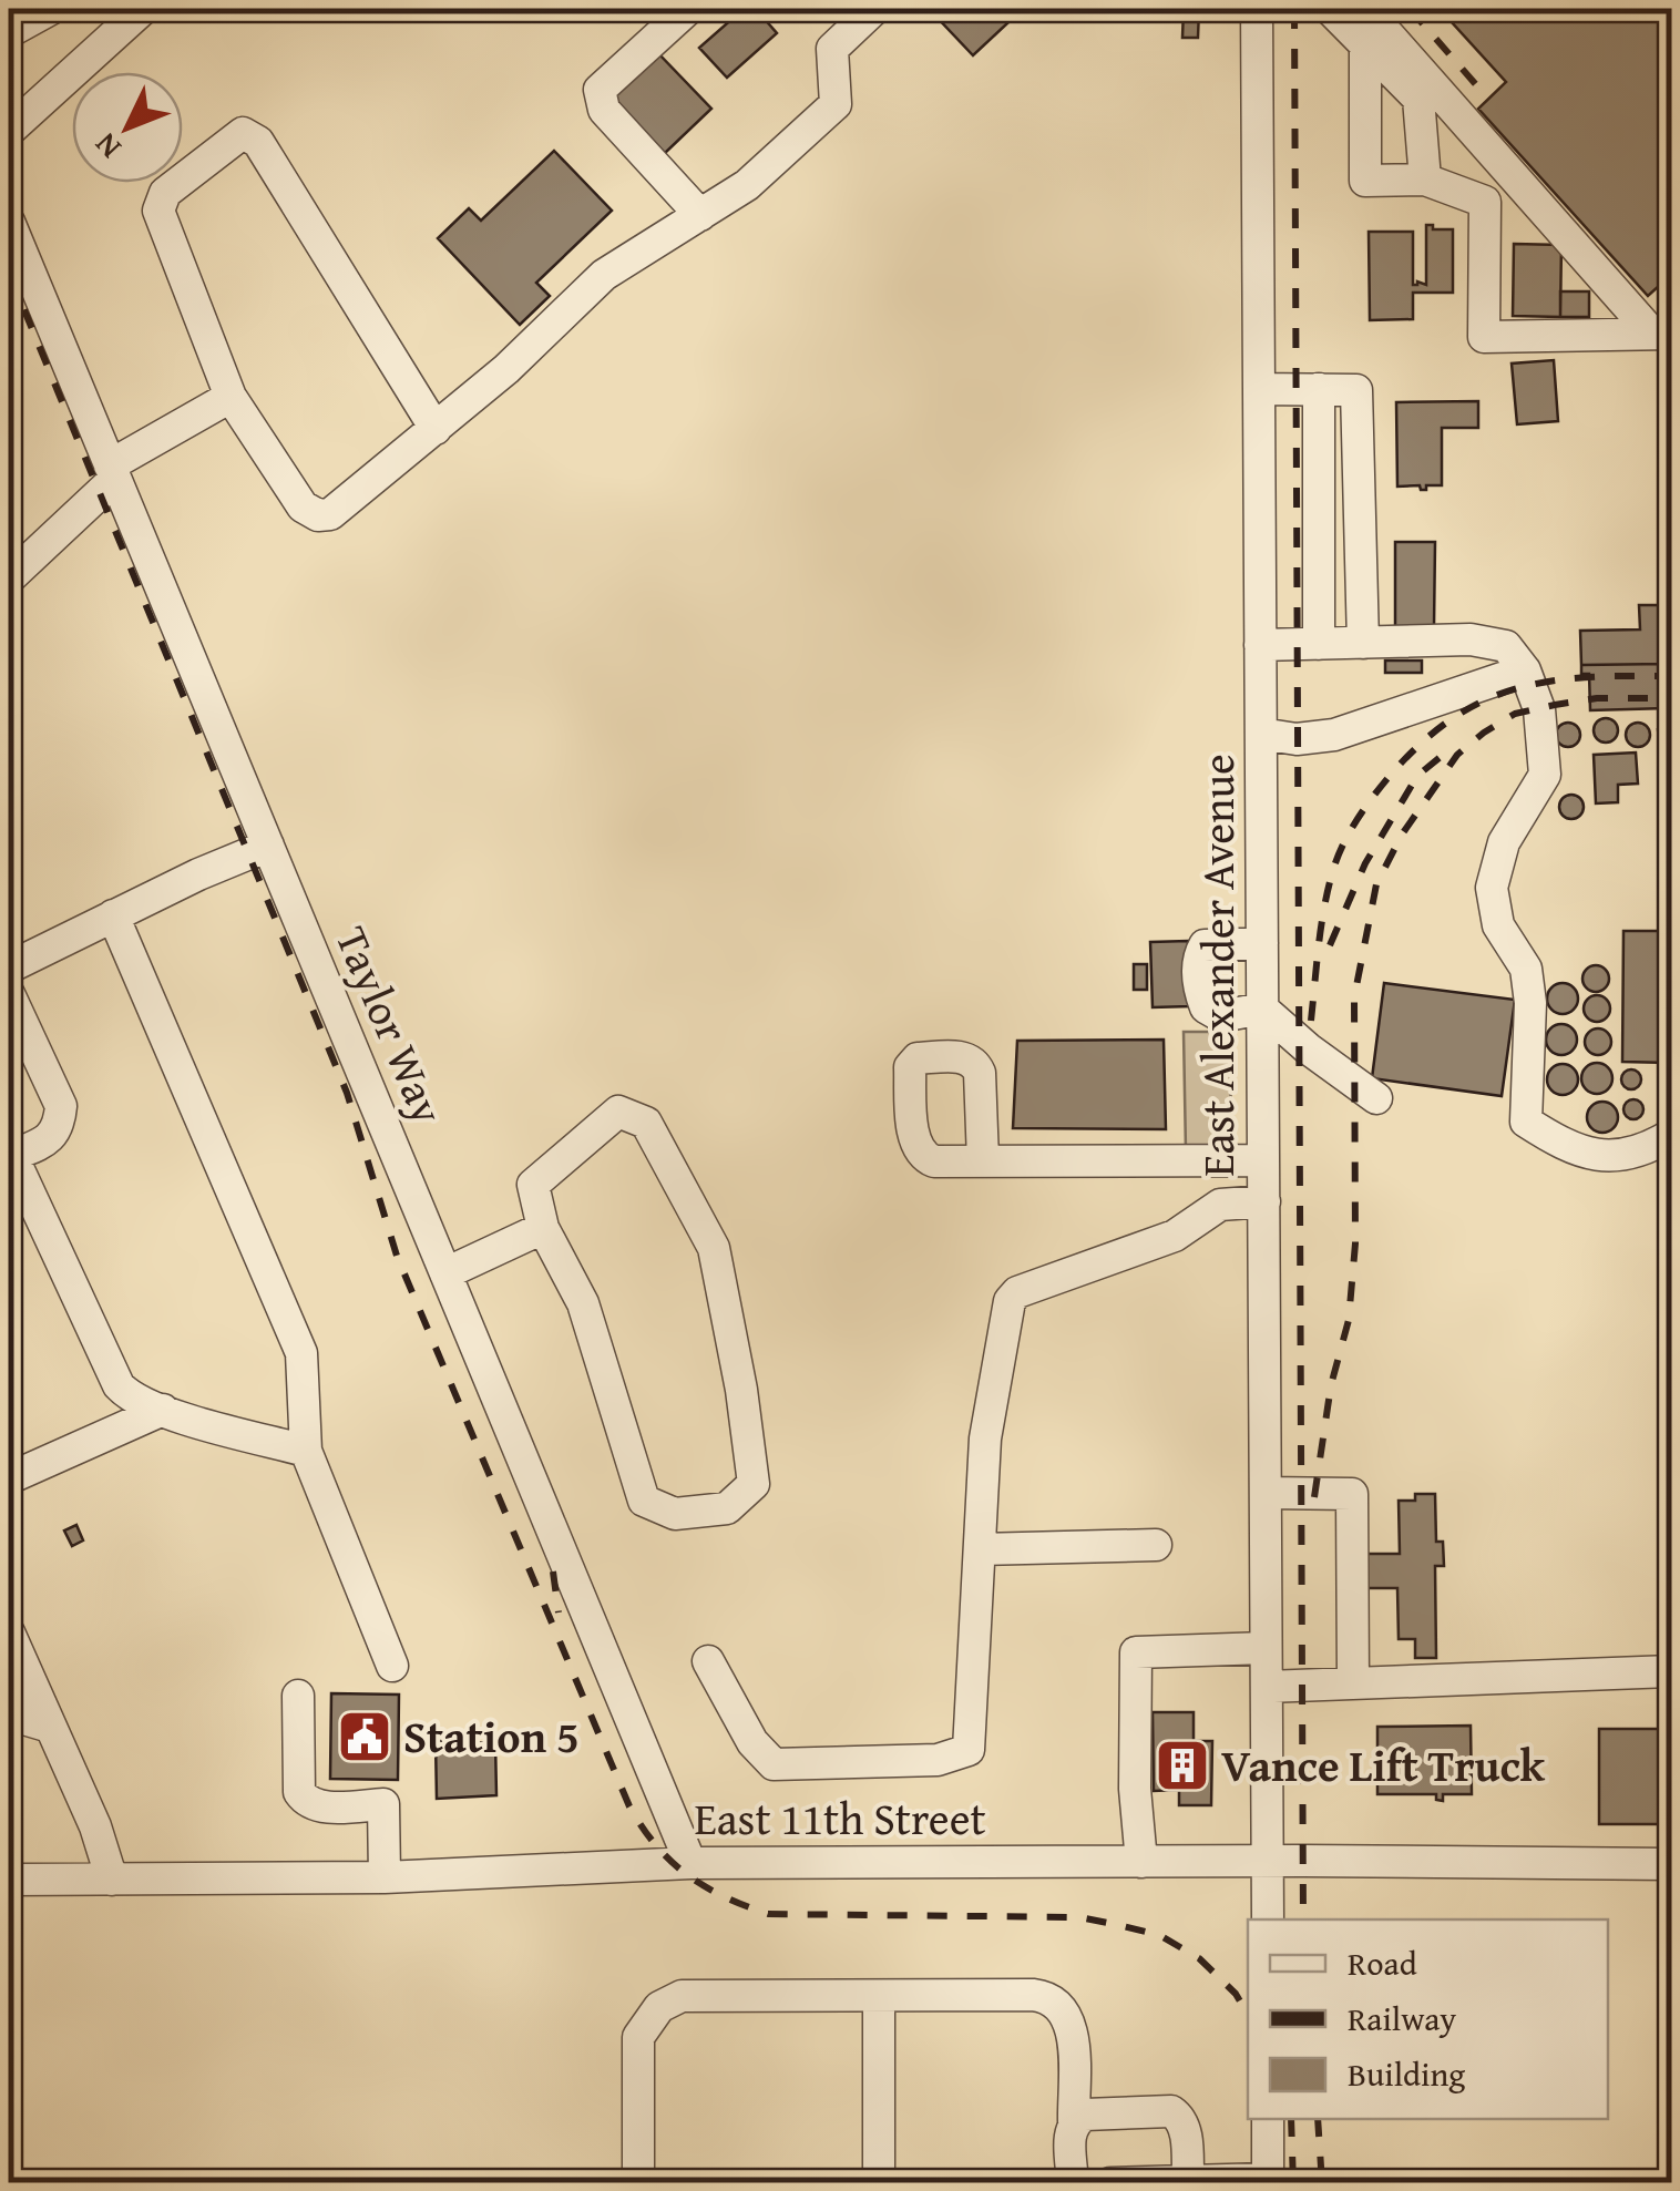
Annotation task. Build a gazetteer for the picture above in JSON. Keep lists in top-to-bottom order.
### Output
{
  "streets": {
    "street": ["East Alexander Avenue", "Taylor Way", "East 11th Street"]
  },
  "crossings": [
    ["East Alexander Avenue", "East 11th Street"],
    ["Taylor Way", "East 11th Street"]
  ],
  "places": {
    "public building": ["Station 5"],
    "building": ["Vance Lift Truck"]
  },
  "legend": ["Road", "Railway", "Building"],
  "north": "bottom left"
}
